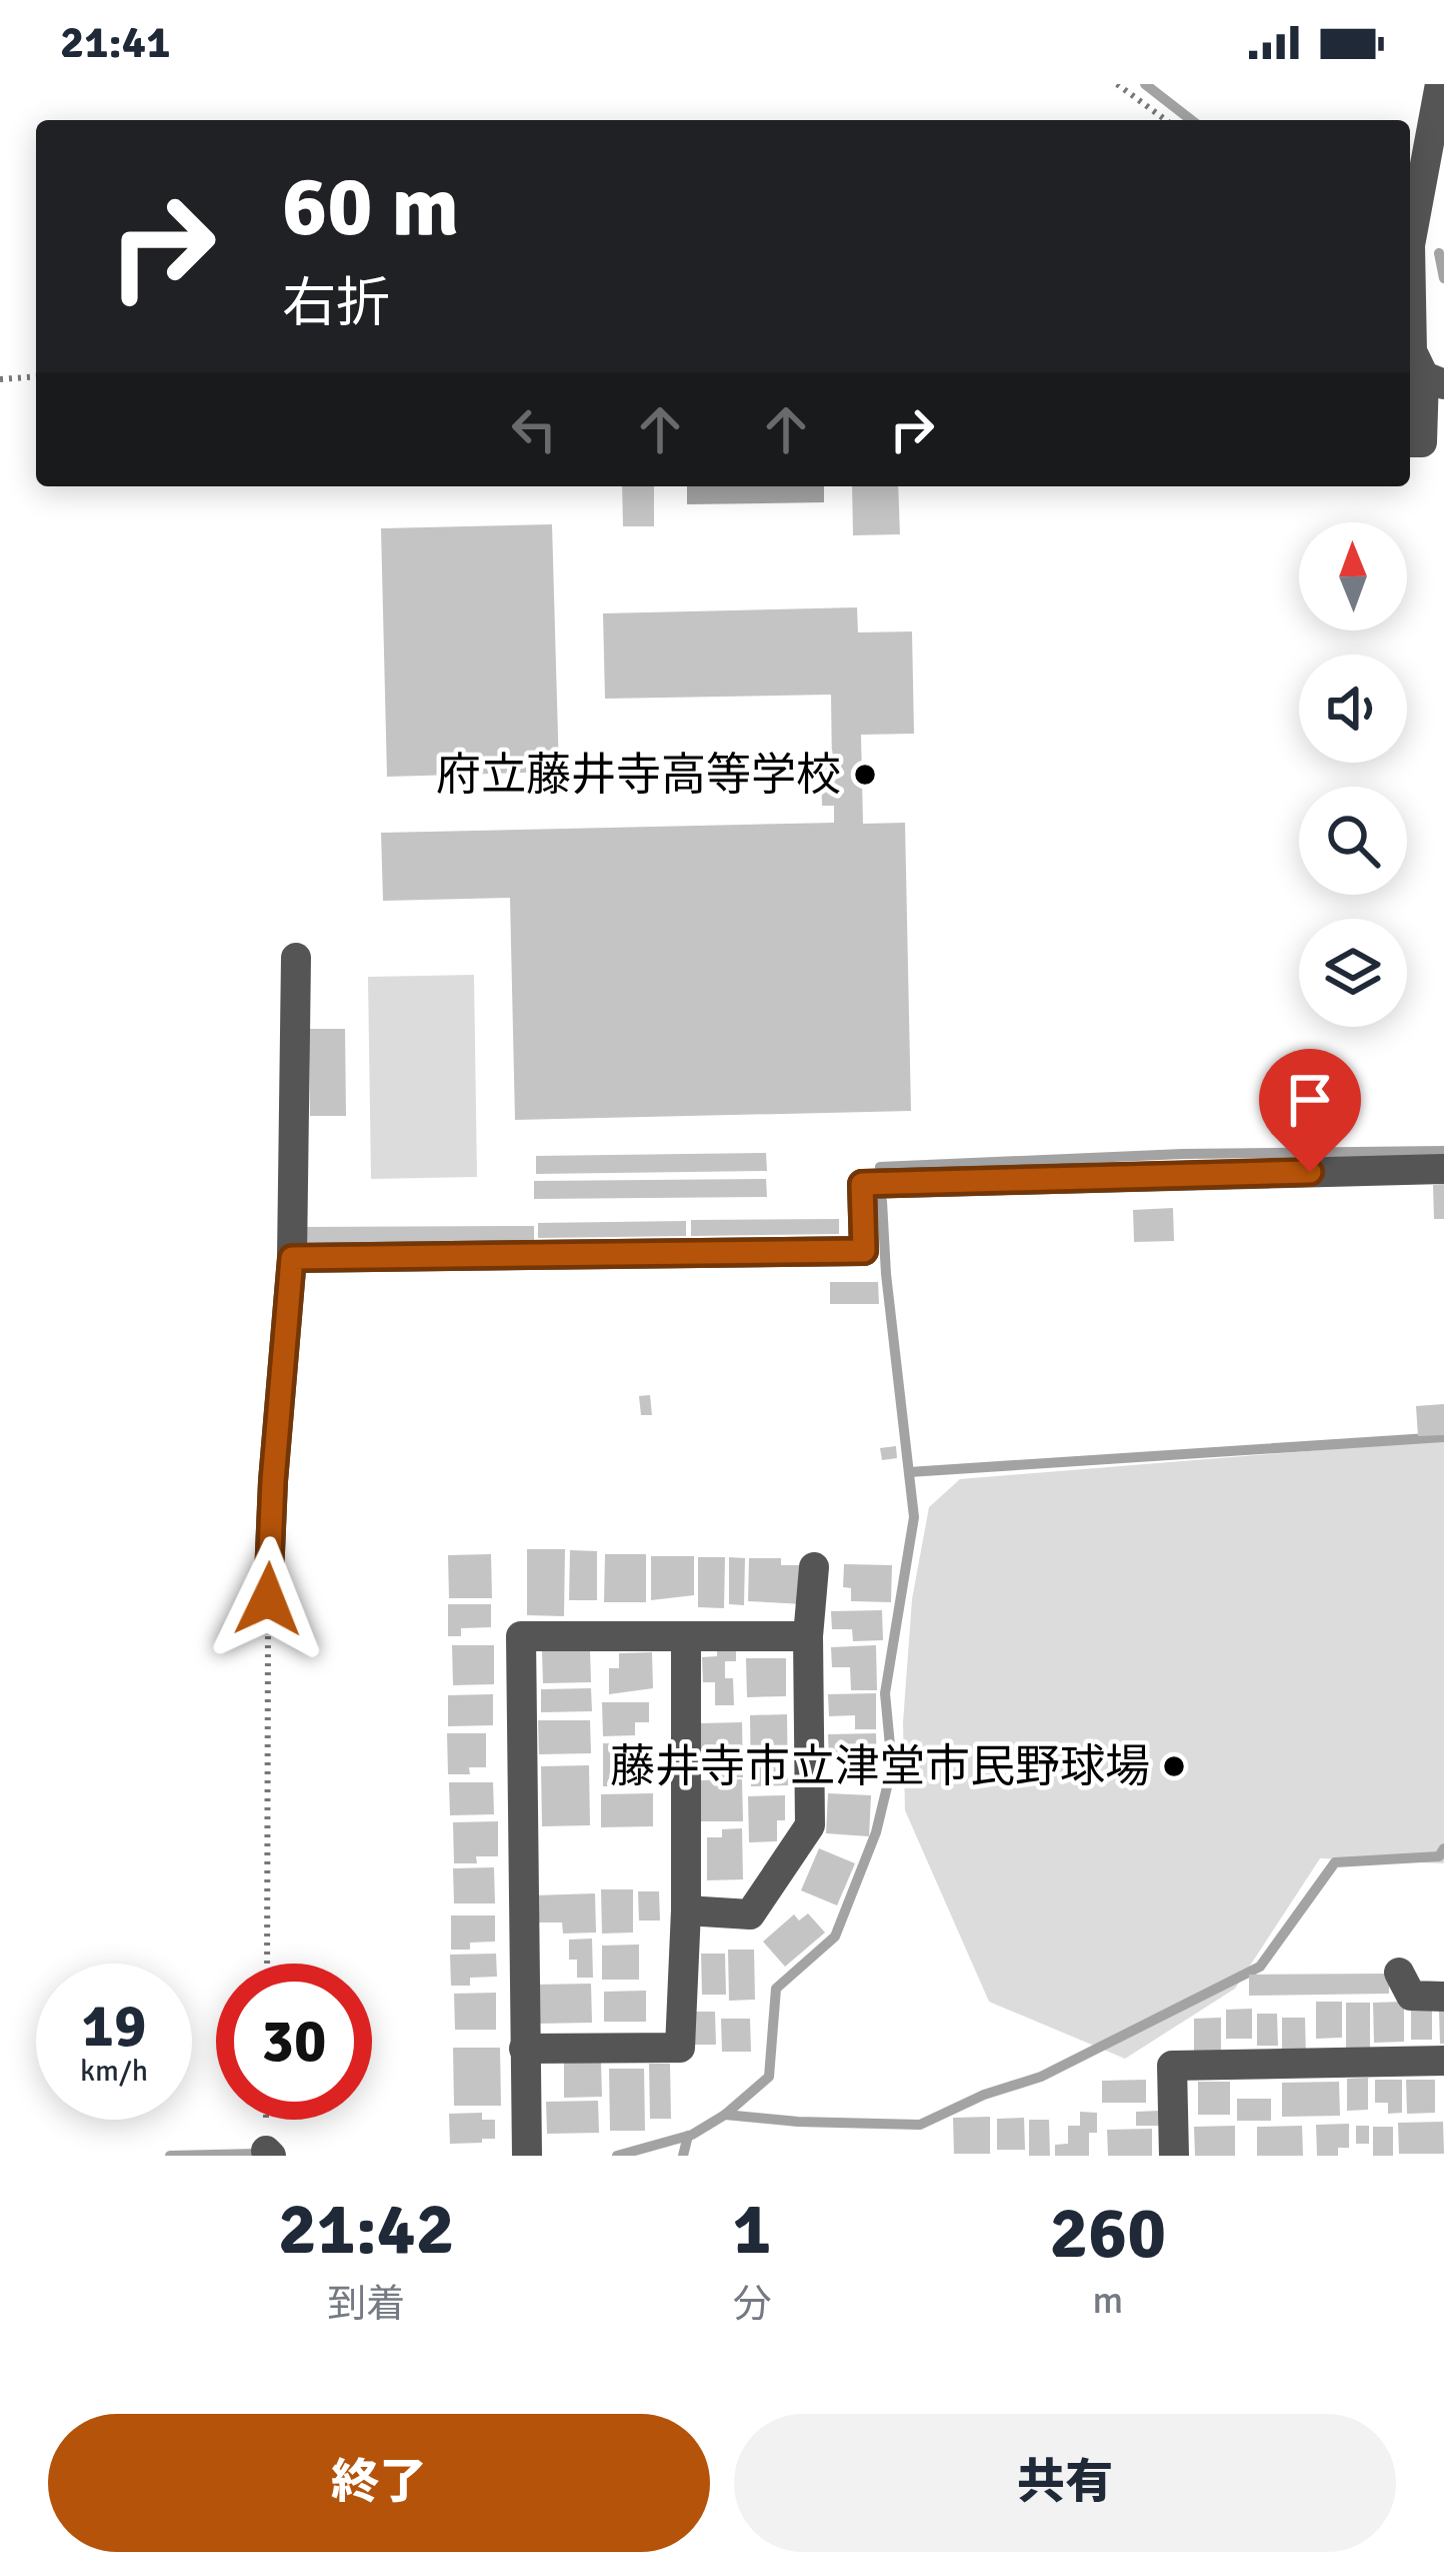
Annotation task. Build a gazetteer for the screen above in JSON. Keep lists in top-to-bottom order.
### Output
{
  "places": ["府立藤井寺高等学校", "藤井寺市立津堂市民野球場"],
  "north": "top",
  "page": {
    "status": "21:41",
    "turn": ["60 m", "右折"],
    "speed": "19 km/h",
    "limit": "30",
    "eta": [
      "21:42",
      "到着",
      "1",
      "分",
      "260",
      "m"
    ],
    "buttons": ["終了", "共有"]
  }
}
